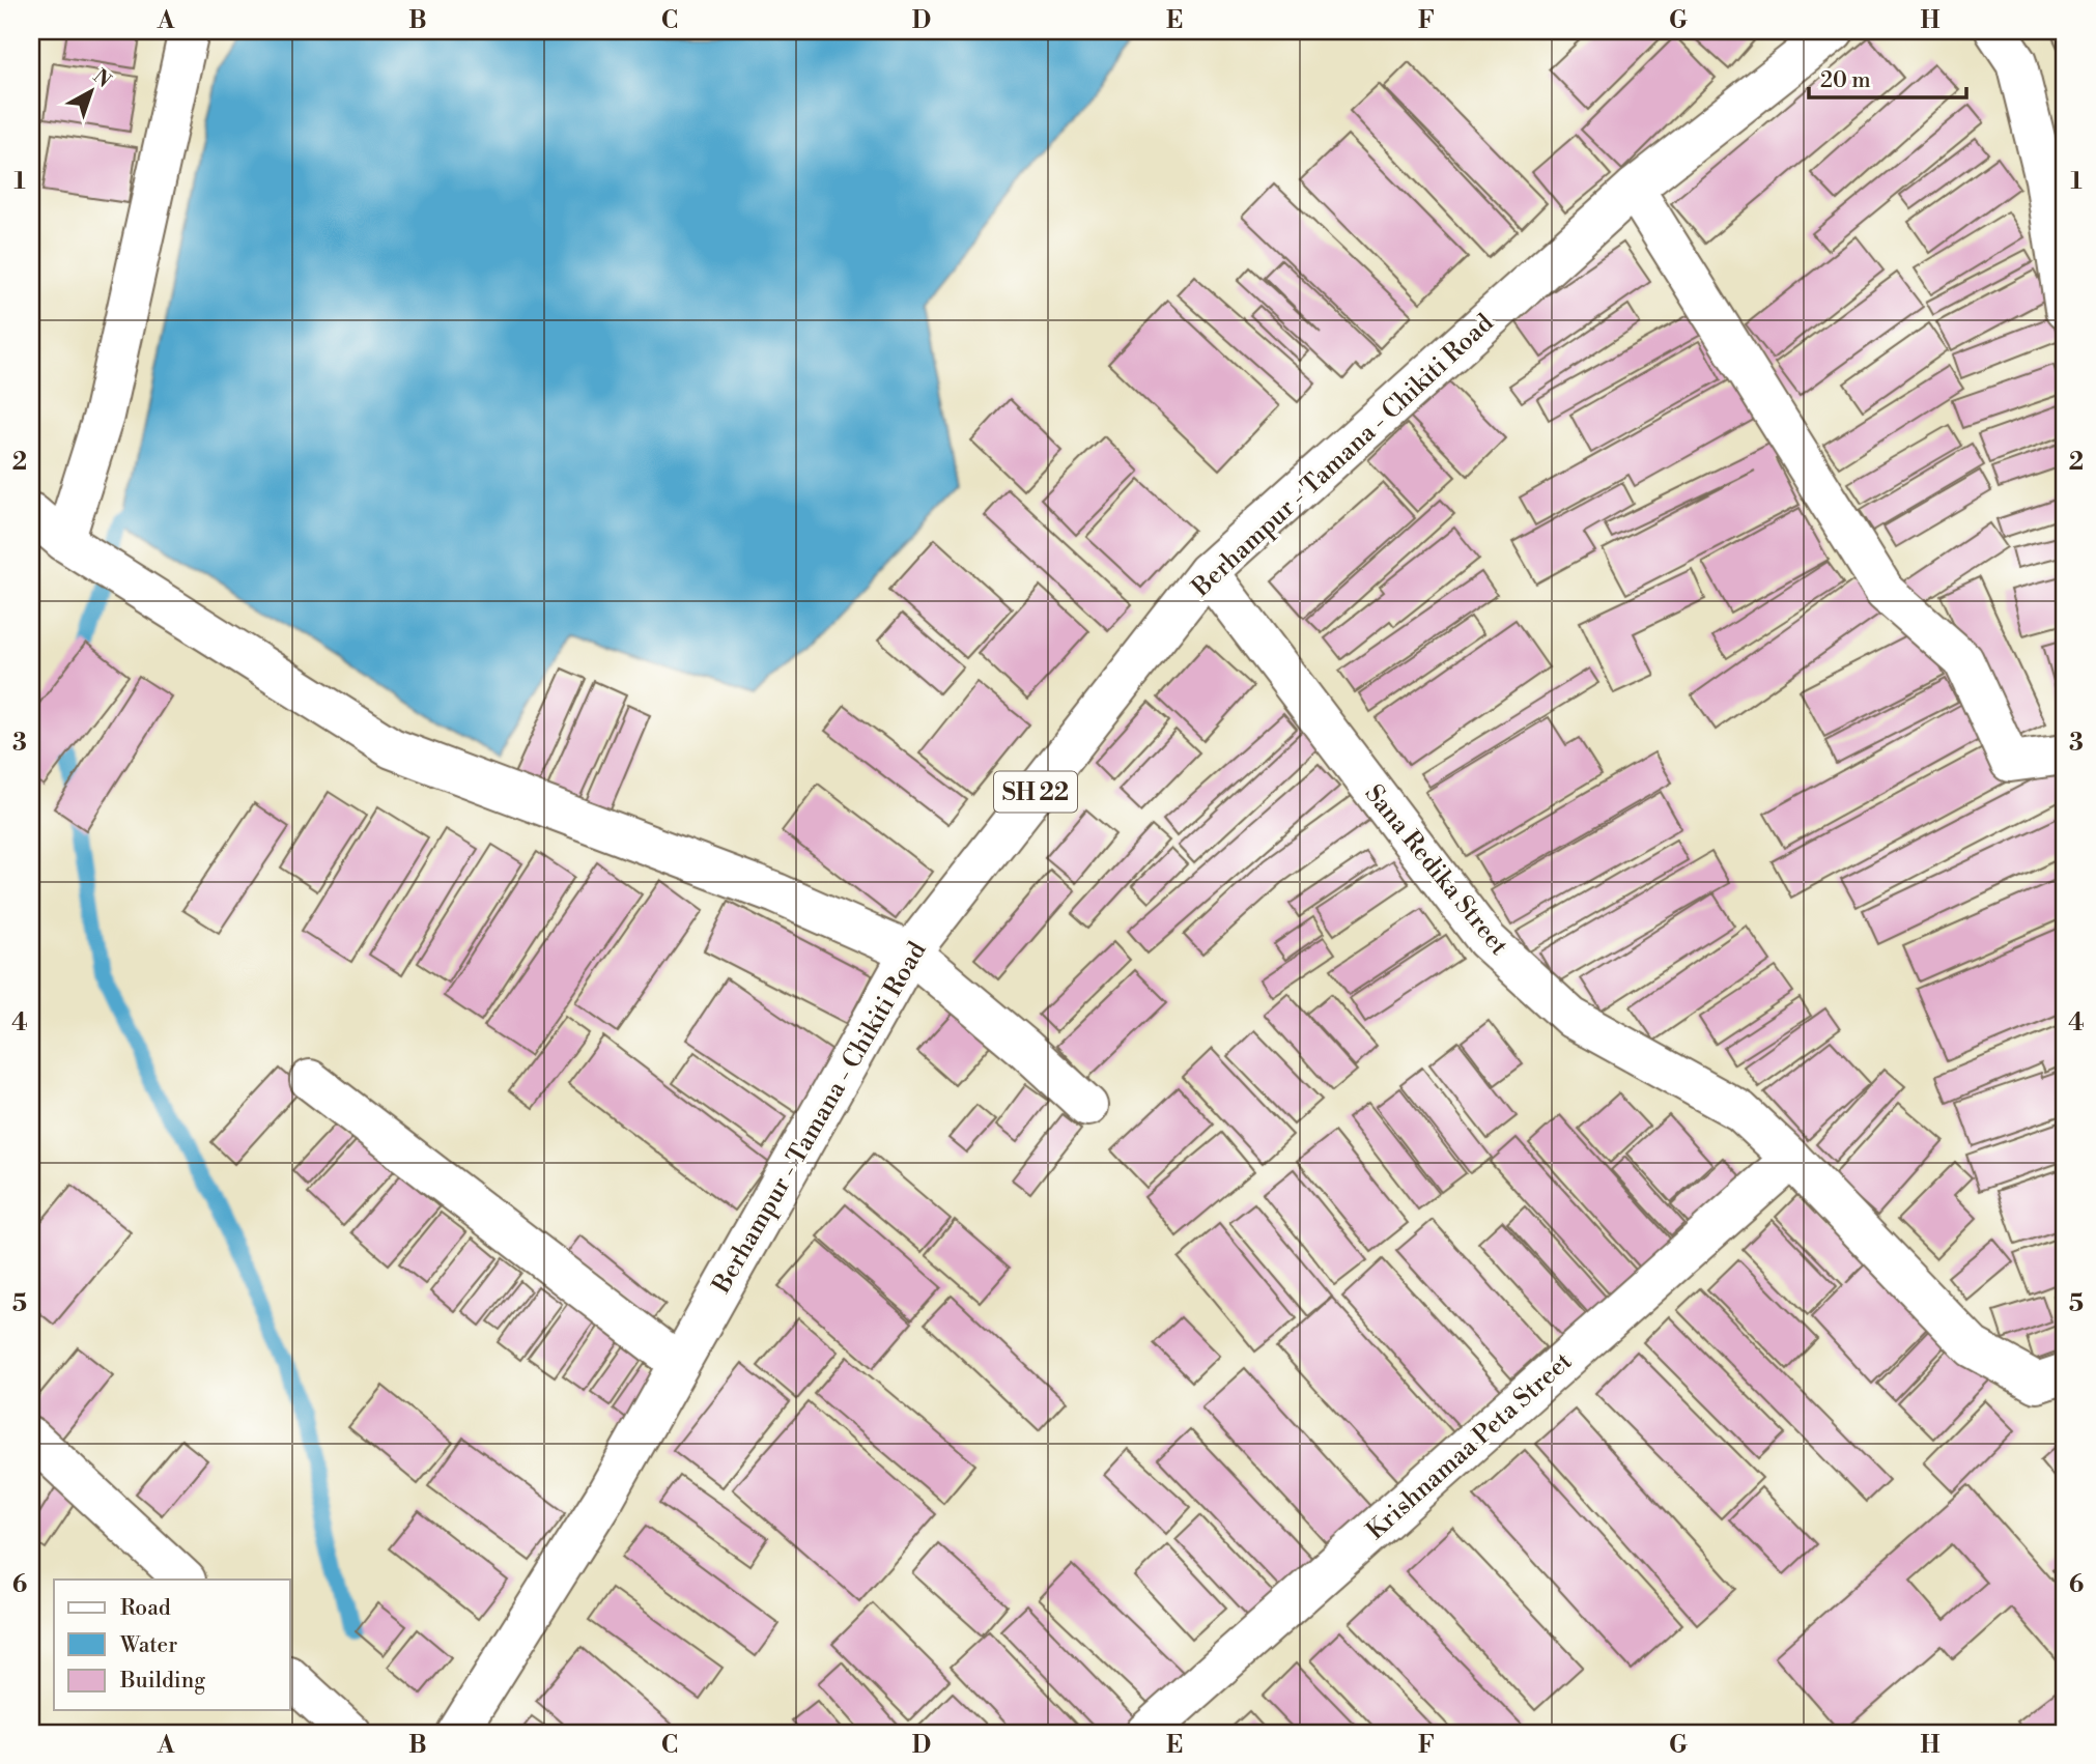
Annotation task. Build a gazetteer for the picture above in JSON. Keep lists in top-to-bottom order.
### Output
{
  "streets": {
    "street": [
      "Berhampur - Tamana - Chikiti Road",
      "SH 22",
      "Sana Redika Street",
      "Krishnamaa Peta Street"
    ]
  },
  "crossings": [
    ["Berhampur - Tamana - Chikiti Road", "Sana Redika Street"],
    ["Sana Redika Street", "Krishnamaa Peta Street"]
  ],
  "legend": ["Road", "Water", "Building"],
  "scale_bar": "20 m",
  "north": "top right",
  "grid": {
    "columns": [
      "A",
      "B",
      "C",
      "D",
      "E",
      "F",
      "G",
      "H"
    ],
    "rows": [
      "1",
      "2",
      "3",
      "4",
      "5",
      "6"
    ]
  }
}
